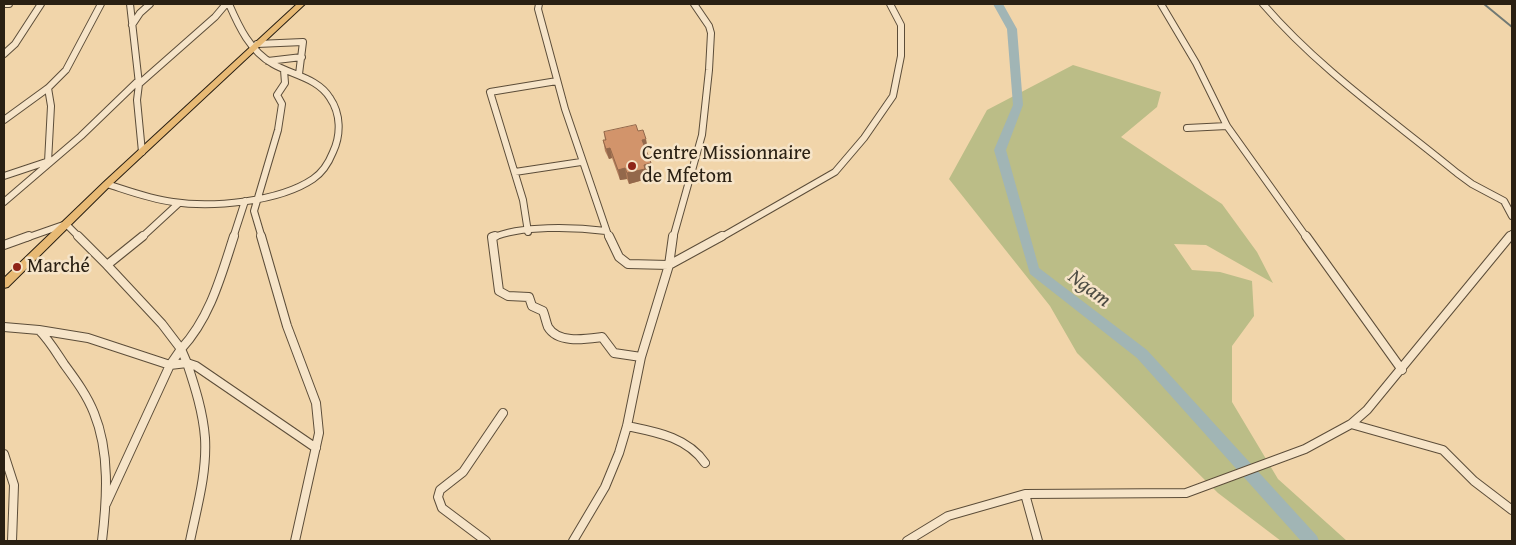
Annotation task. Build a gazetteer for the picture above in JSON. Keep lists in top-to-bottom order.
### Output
{
  "water": ["Ngam"],
  "places": ["Centre Missionnaire de Mfetom", "Marché"]
}
